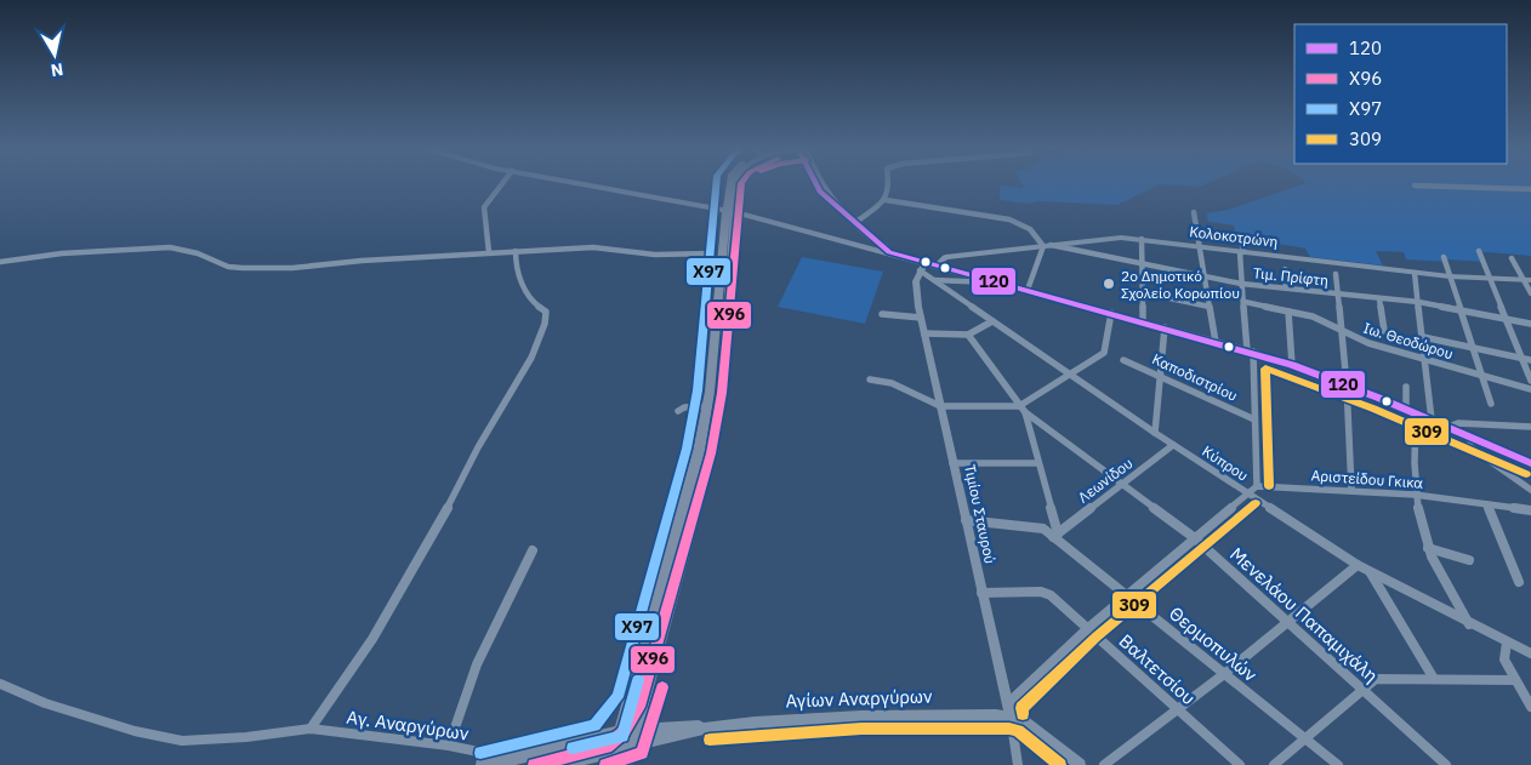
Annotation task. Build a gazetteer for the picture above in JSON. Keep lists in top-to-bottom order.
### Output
{
  "streets": {
    "main road": ["Αγίων Αναργύρων"],
    "street": [
      "Κολοκοτρώνη",
      "Τιμ. Πρίφτη",
      "Ιω. Θεοδώρου",
      "Καποδιστρίου",
      "Κύπρου",
      "Αριστείδου Γκικα",
      "Λεωνίδου",
      "Τιμίου Σταυρού",
      "Μενελάου Παπαμιχάλη",
      "Θερμοπυλών",
      "Βαλτετσίου",
      "Αγ. Αναργύρων"
    ]
  },
  "crossings": [
    ["Κολοκοτρώνη", "Τιμ. Πρίφτη"],
    ["Κύπρου", "Λεωνίδου"],
    ["Κύπρου", "Τιμίου Σταυρού"],
    ["Λεωνίδου", "Μενελάου Παπαμιχάλη"],
    ["Λεωνίδου", "Θερμοπυλών"],
    ["Τιμίου Σταυρού", "Θερμοπυλών"],
    ["Τιμίου Σταυρού", "Βαλτετσίου"],
    ["Τιμίου Σταυρού", "Αγίων Αναργύρων"],
    ["Αγίων Αναργύρων", "Αγ. Αναργύρων"]
  ],
  "places": ["2ο Δημοτικό Σχολείο Κορωπίου"],
  "lines": [
    "transit line 120",
    "transit line Χ96",
    "transit line X97",
    "transit line 309"
  ],
  "legend": [
    "120",
    "Χ96",
    "X97",
    "309"
  ],
  "north": "bottom"
}
